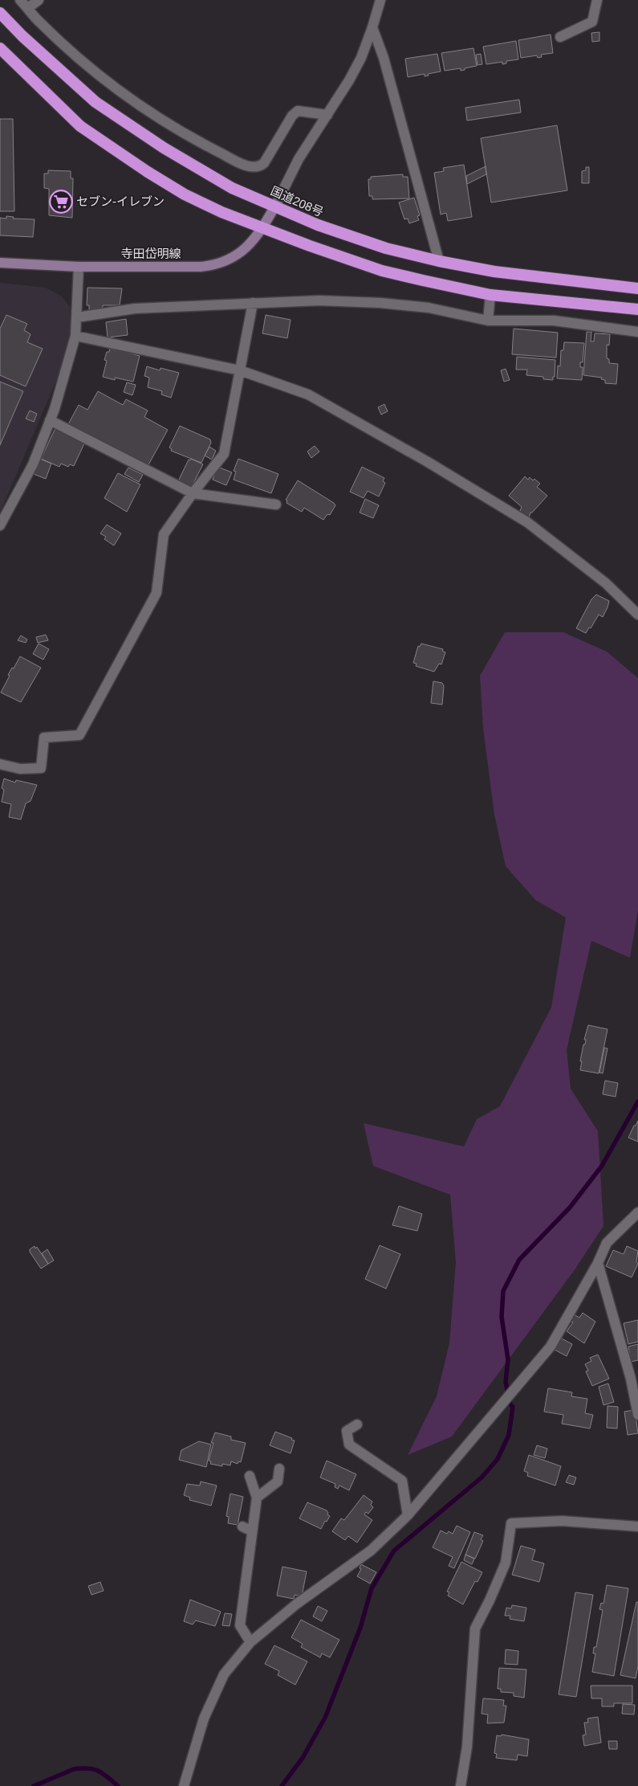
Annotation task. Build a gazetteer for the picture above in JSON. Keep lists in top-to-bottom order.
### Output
{
  "streets": {
    "highway": ["国道208号"],
    "main road": ["寺田岱明線"]
  },
  "crossings": [
    ["国道208号", "寺田岱明線"]
  ],
  "places": {
    "supermarket": ["セブン-イレブン"]
  }
}
